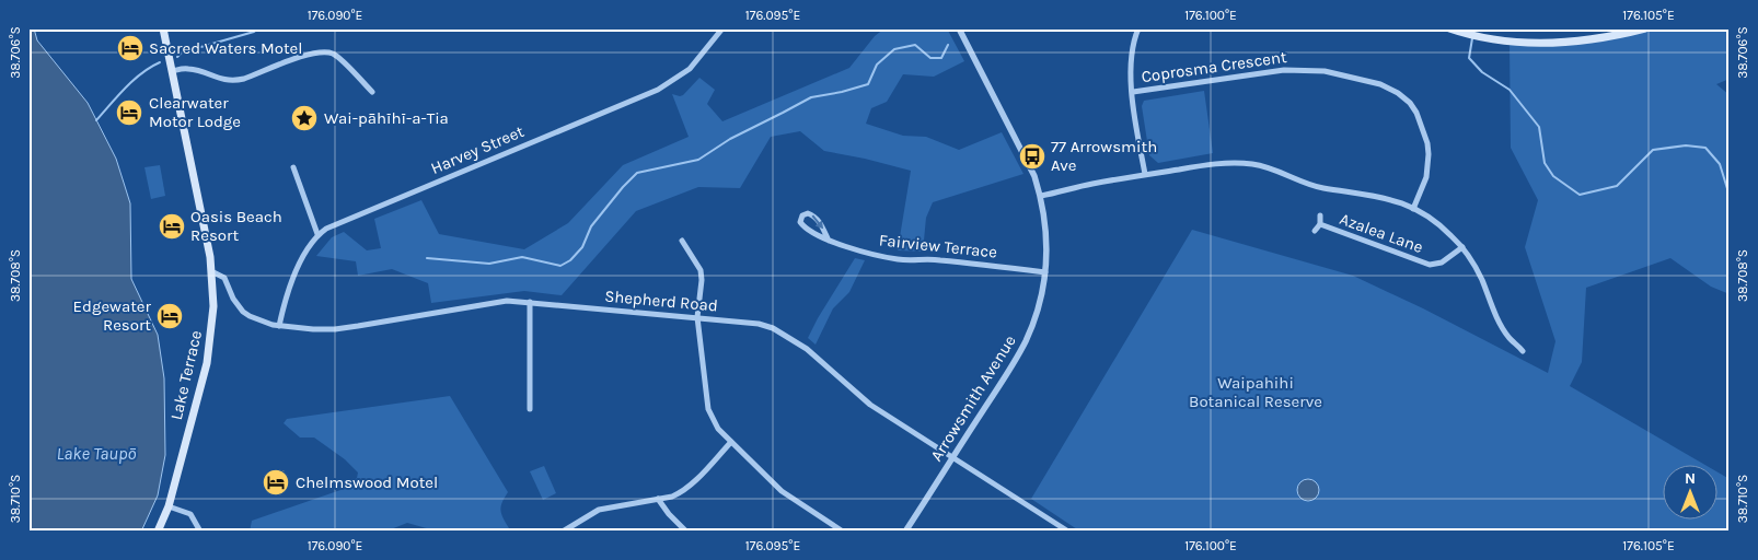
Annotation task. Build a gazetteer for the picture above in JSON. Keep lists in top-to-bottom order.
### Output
{
  "streets": {
    "main road": ["Lake Terrace"],
    "street": [
      "Coprosma Crescent",
      "Harvey Street",
      "Azalea Lane",
      "Fairview Terrace",
      "Shepherd Road",
      "Arrowsmith Avenue"
    ]
  },
  "crossings": [
    ["Fairview Terrace", "Arrowsmith Avenue"],
    ["Shepherd Road", "Lake Terrace"],
    ["Shepherd Road", "Arrowsmith Avenue"]
  ],
  "water": ["Lake Taupō"],
  "parks": ["Waipahihi Botanical Reserve"],
  "places": {
    "hotel": [
      "Sacred Waters Motel",
      "Clearwater Motor Lodge",
      "Oasis Beach Resort",
      "Edgewater Resort",
      "Chelmswood Motel"
    ],
    "place": ["Wai-pāhīhī-a-Tia"],
    "bus stop": ["77 Arrowsmith Ave"]
  },
  "north": "top",
  "coordinates": [
    "176.090°E",
    "176.095°E",
    "176.100°E",
    "176.105°E",
    "38.706°S",
    "38.708°S",
    "38.710°S"
  ]
}
